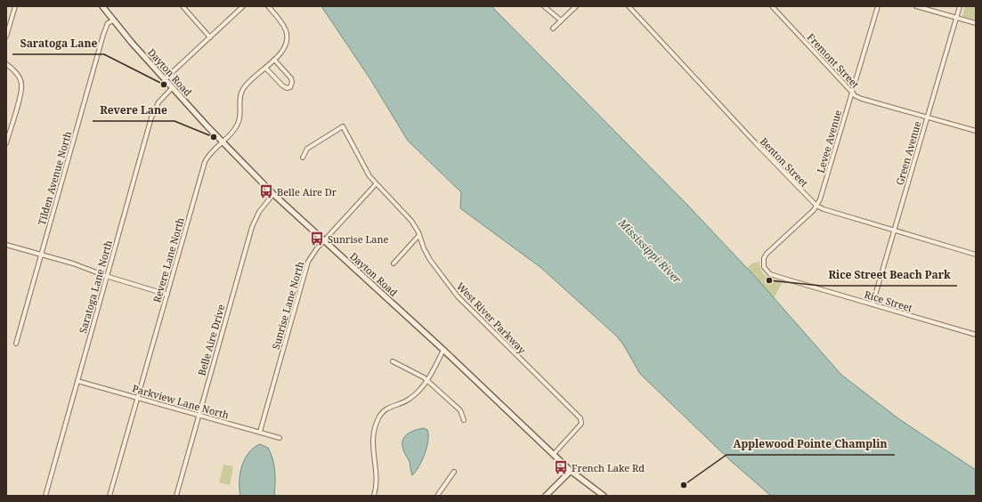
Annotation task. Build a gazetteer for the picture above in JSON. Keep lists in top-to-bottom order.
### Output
{
  "streets": {
    "main road": ["Dayton Road"],
    "street": [
      "Fremont Street",
      "Levee Avenue",
      "Green Avenue",
      "Benton Street",
      "Tilden Avenue North",
      "Revere Lane North",
      "Saratoga Lane North",
      "Rice Street",
      "Sunrise Lane North",
      "West River Parkway",
      "Belle Aire Drive",
      "Parkview Lane North"
    ]
  },
  "crossings": [
    ["Fremont Street", "Levee Avenue"],
    ["Fremont Street", "Green Avenue"],
    ["Dayton Road", "Tilden Avenue North"],
    ["Dayton Road", "Revere Lane North"],
    ["Dayton Road", "Saratoga Lane North"],
    ["Dayton Road", "Sunrise Lane North"],
    ["Dayton Road", "West River Parkway"],
    ["Dayton Road", "Belle Aire Drive"],
    ["Levee Avenue", "Benton Street"],
    ["Levee Avenue", "Rice Street"],
    ["Green Avenue", "Benton Street"],
    ["Green Avenue", "Rice Street"],
    ["Revere Lane North", "Parkview Lane North"],
    ["Saratoga Lane North", "Parkview Lane North"],
    ["Sunrise Lane North", "West River Parkway"],
    ["Sunrise Lane North", "Parkview Lane North"],
    ["Belle Aire Drive", "Parkview Lane North"]
  ],
  "water": ["Mississippi River"],
  "places": {
    "other": [
      "Saratoga Lane",
      "Revere Lane",
      "Rice Street Beach Park",
      "Applewood Pointe Champlin"
    ],
    "bus stop": ["Belle Aire Dr", "Sunrise Lane", "French Lake Rd"]
  }
}
